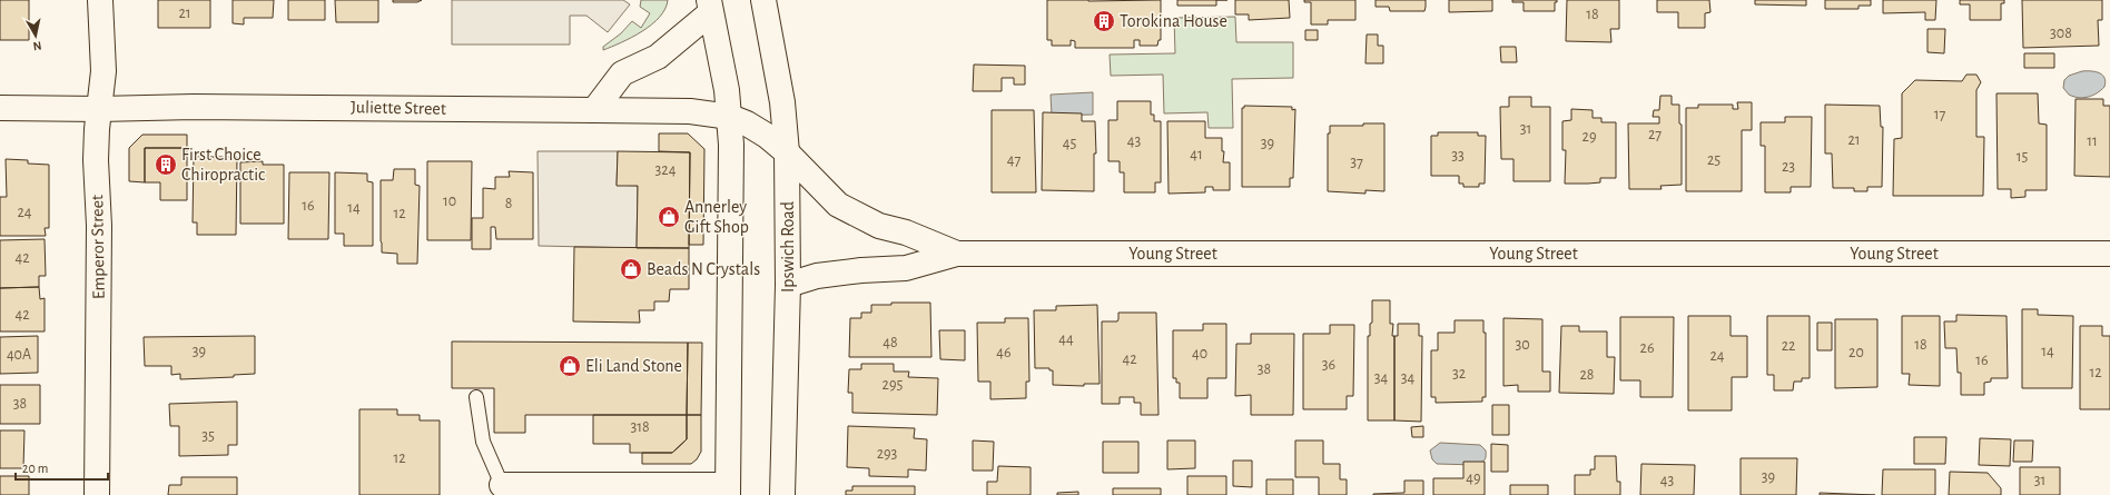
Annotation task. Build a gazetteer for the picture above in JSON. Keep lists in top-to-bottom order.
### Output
{
  "streets": {
    "main road": [
      "Juliette Street",
      "Emperor Street",
      "Ipswich Road",
      "Young Street"
    ]
  },
  "crossings": [
    ["Juliette Street", "Emperor Street"],
    ["Juliette Street", "Ipswich Road"],
    ["Juliette Street", "Young Street"],
    ["Ipswich Road", "Young Street"]
  ],
  "places": {
    "building": ["Torokina House", "First Choice Chiropractic"],
    "shop": ["Annerley Gift Shop", "Beads N Crystals", "Eli Land Stone"]
  },
  "house_numbers": [
    "21",
    "18",
    "308",
    "17",
    "31",
    "27",
    "29",
    "21",
    "43",
    "11",
    "45",
    "39",
    "41",
    "33",
    "15",
    "47",
    "25",
    "37",
    "23",
    "324",
    "10",
    "8",
    "16",
    "14",
    "24",
    "12",
    "42",
    "42",
    "44",
    "48",
    "30",
    "18",
    "22",
    "26",
    "39",
    "14",
    "46",
    "20",
    "40",
    "40A",
    "24",
    "42",
    "16",
    "36",
    "38",
    "12",
    "32",
    "28",
    "34",
    "34",
    "295",
    "38",
    "318",
    "35",
    "293",
    "12",
    "39",
    "49",
    "43",
    "31"
  ],
  "scale_bar": "20 m",
  "north": "bottom"
}
